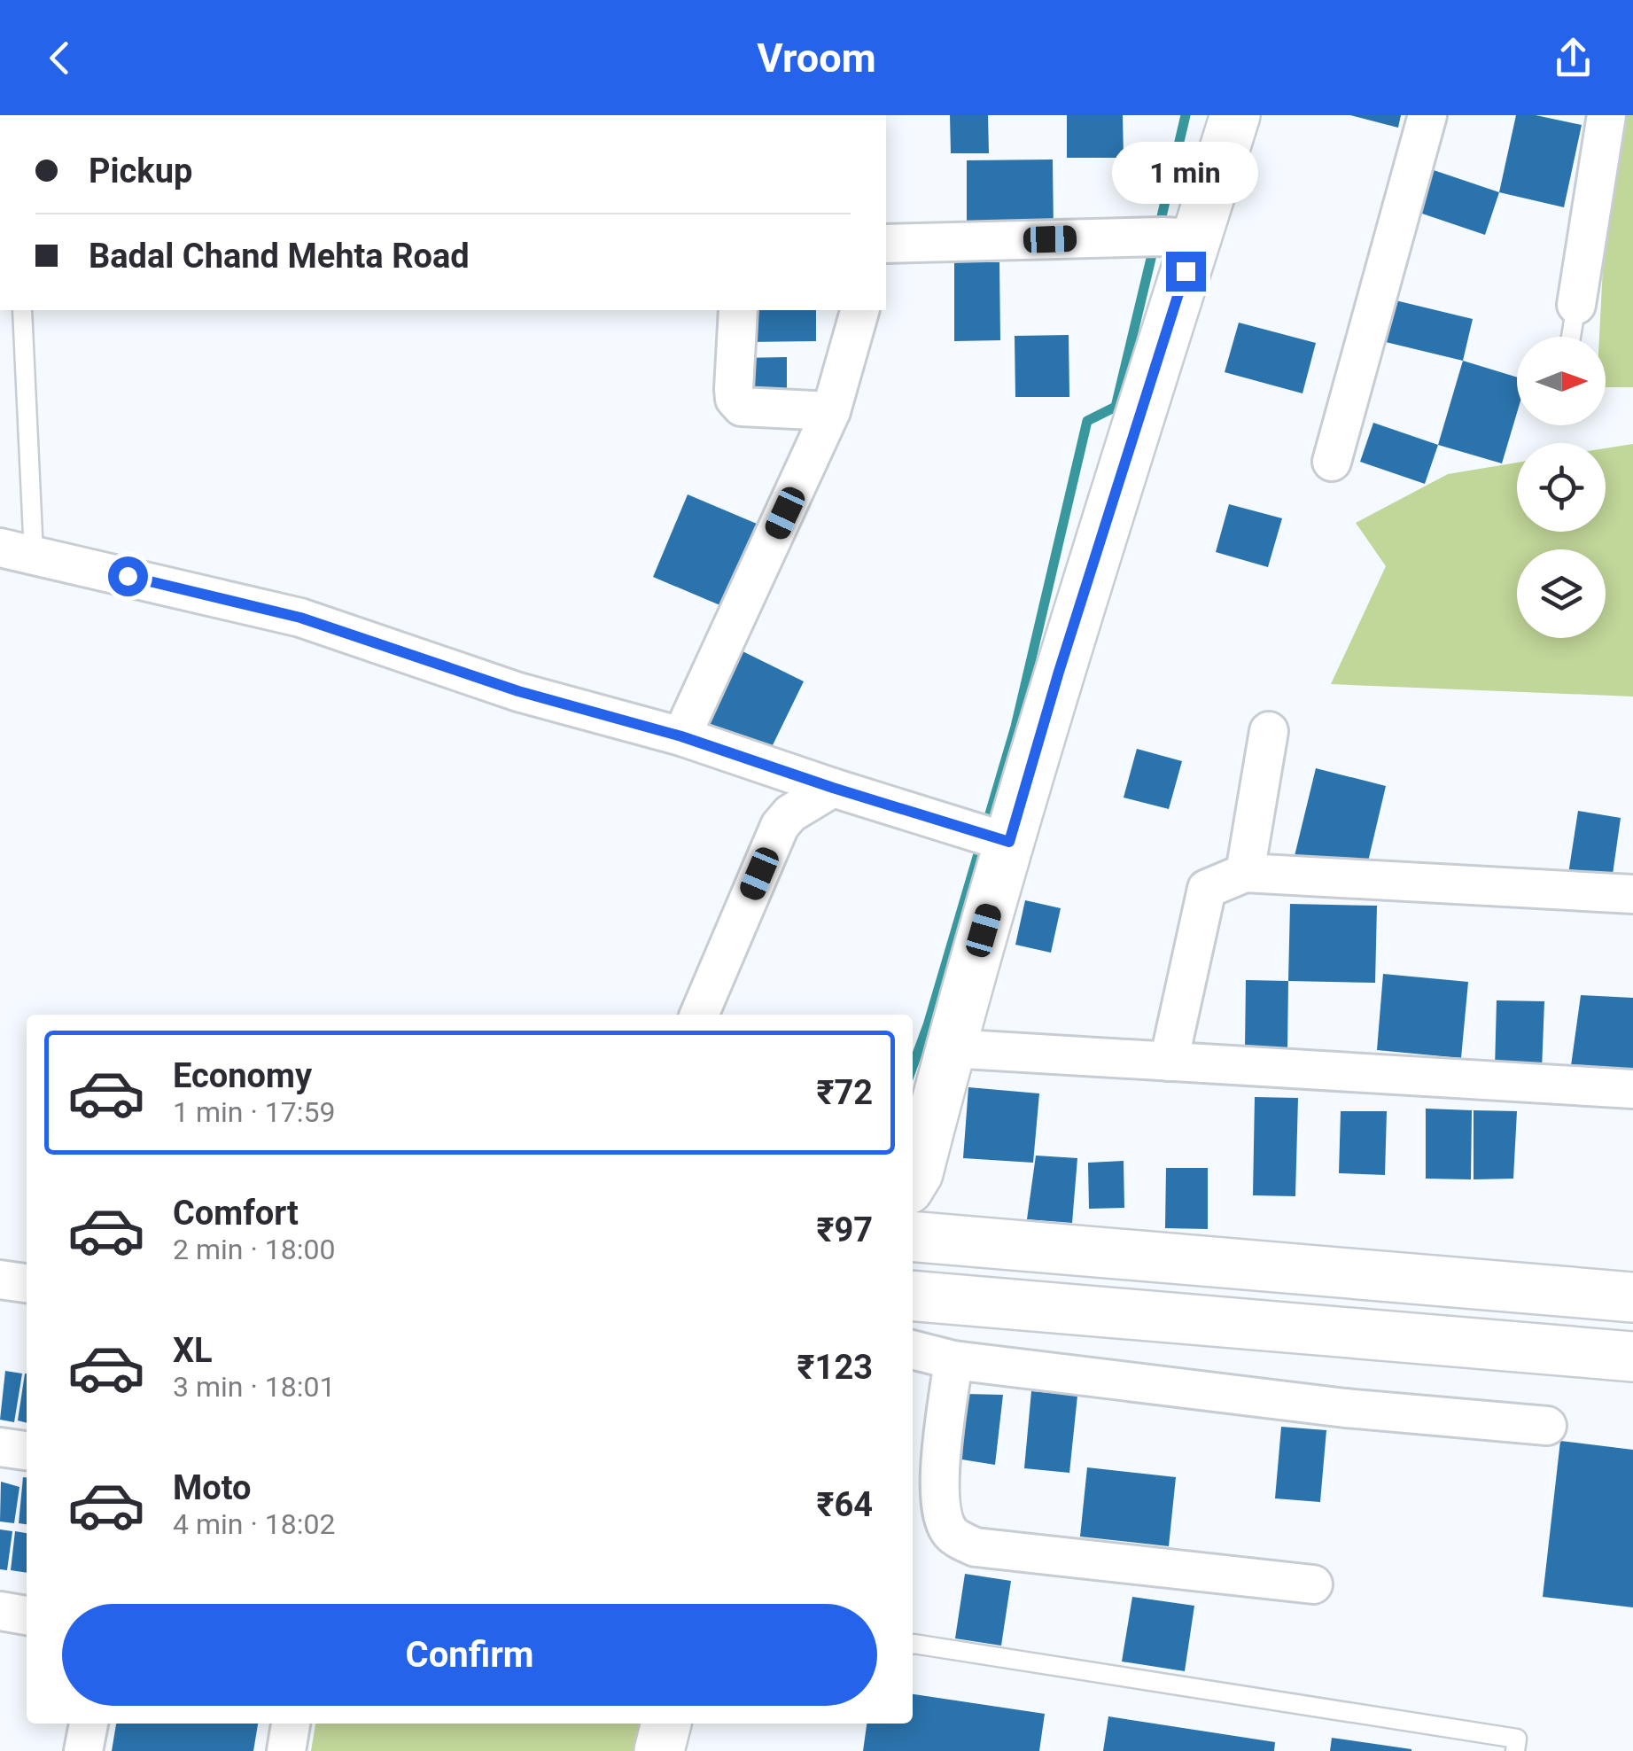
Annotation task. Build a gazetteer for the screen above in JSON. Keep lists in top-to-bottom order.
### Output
{
  "north": "right",
  "page": {
    "header": "Vroom",
    "banner": ["Pickup", "Badal Chand Mehta Road"],
    "bubble": "1 min",
    "list": [
      {
        "name": "Economy",
        "note": "1 min · 17:59",
        "value": "₹72"
      },
      {
        "name": "Comfort",
        "note": "2 min · 18:00",
        "value": "₹97"
      },
      {
        "name": "XL",
        "note": "3 min · 18:01",
        "value": "₹123"
      },
      {
        "name": "Moto",
        "note": "4 min · 18:02",
        "value": "₹64"
      }
    ],
    "buttons": "Confirm"
  }
}
